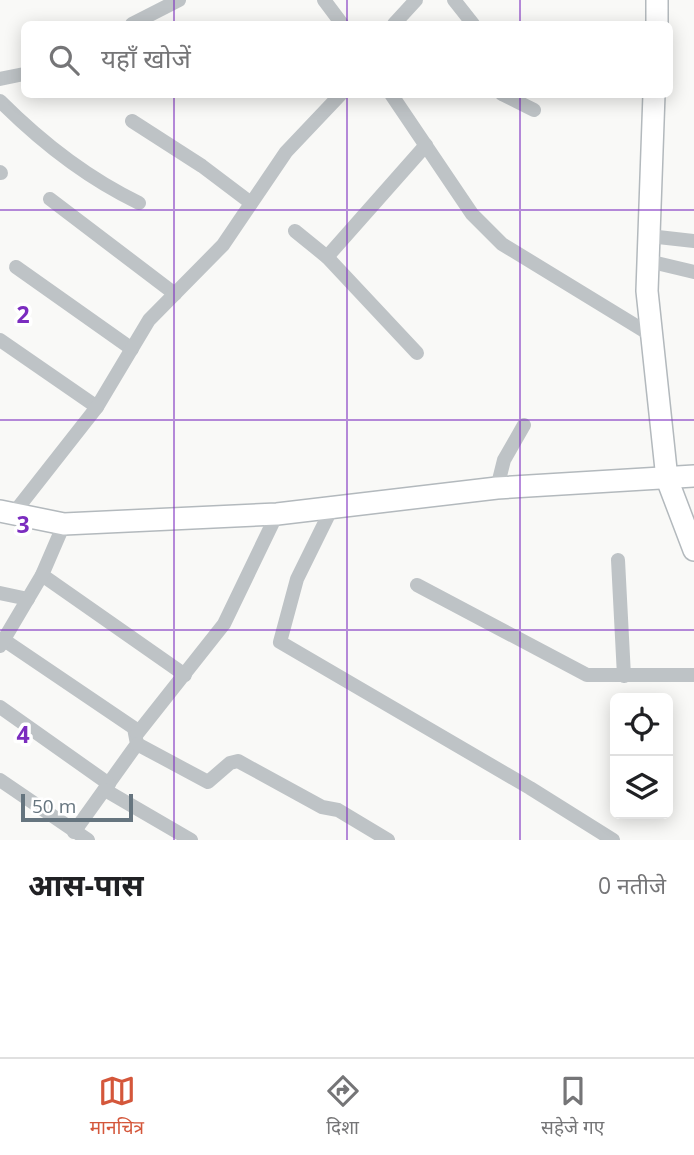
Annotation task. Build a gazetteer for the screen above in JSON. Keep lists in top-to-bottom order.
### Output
{
  "scale_bar": "50 m",
  "page": {
    "search": "यहाँ खोजें",
    "scale": "50 m",
    "heading": ["आस-पास", "0 नतीजे"],
    "nav": ["मानचित्र", "दिशा", "सहेजे गए"]
  },
  "grid": {
    "rows": ["2", "3", "4"]
  }
}
